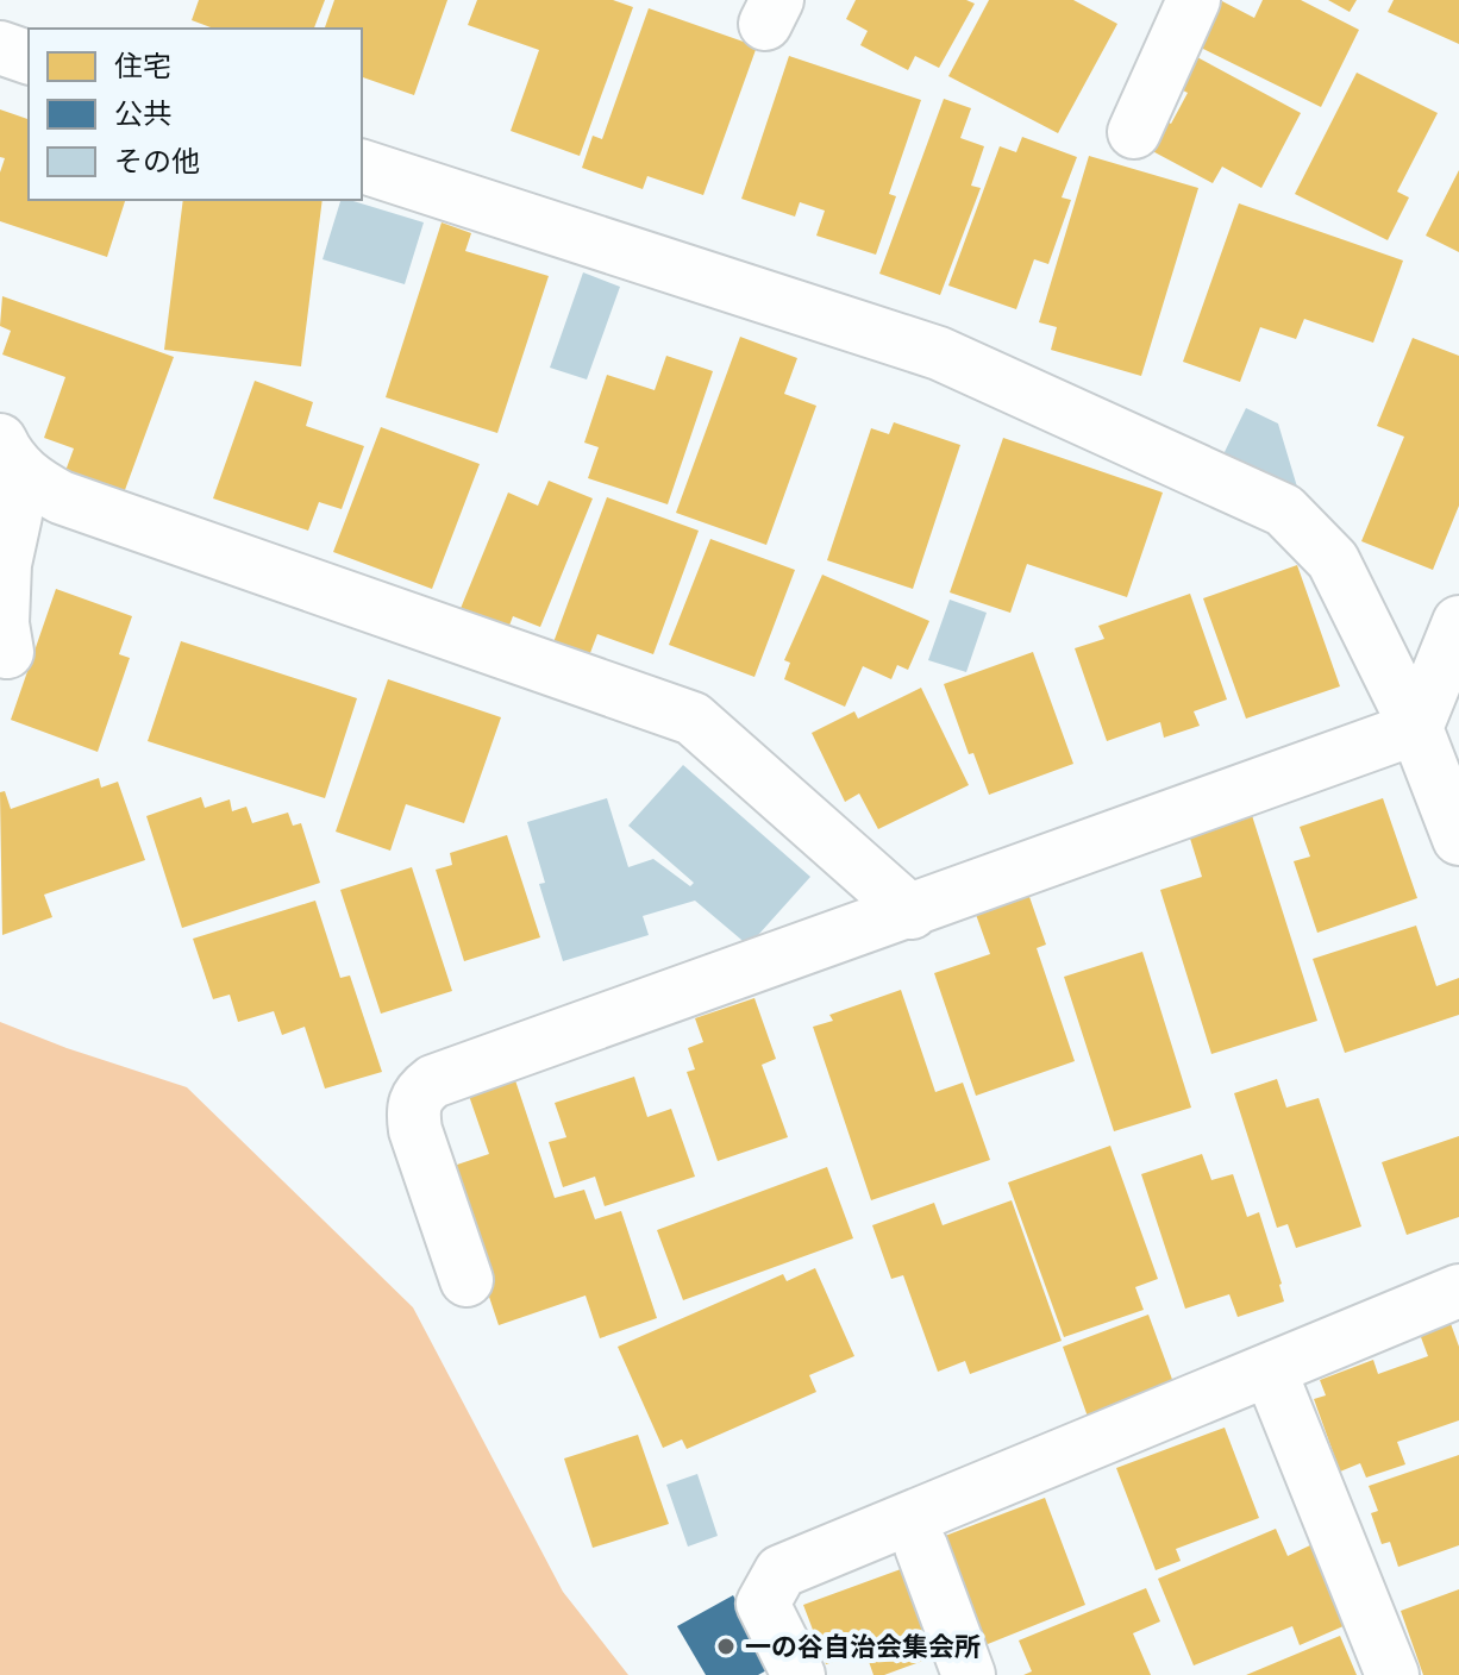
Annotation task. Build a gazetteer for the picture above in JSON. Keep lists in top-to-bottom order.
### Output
{
  "places": ["一の谷自治会集会所"],
  "legend": ["住宅", "公共", "その他"]
}
